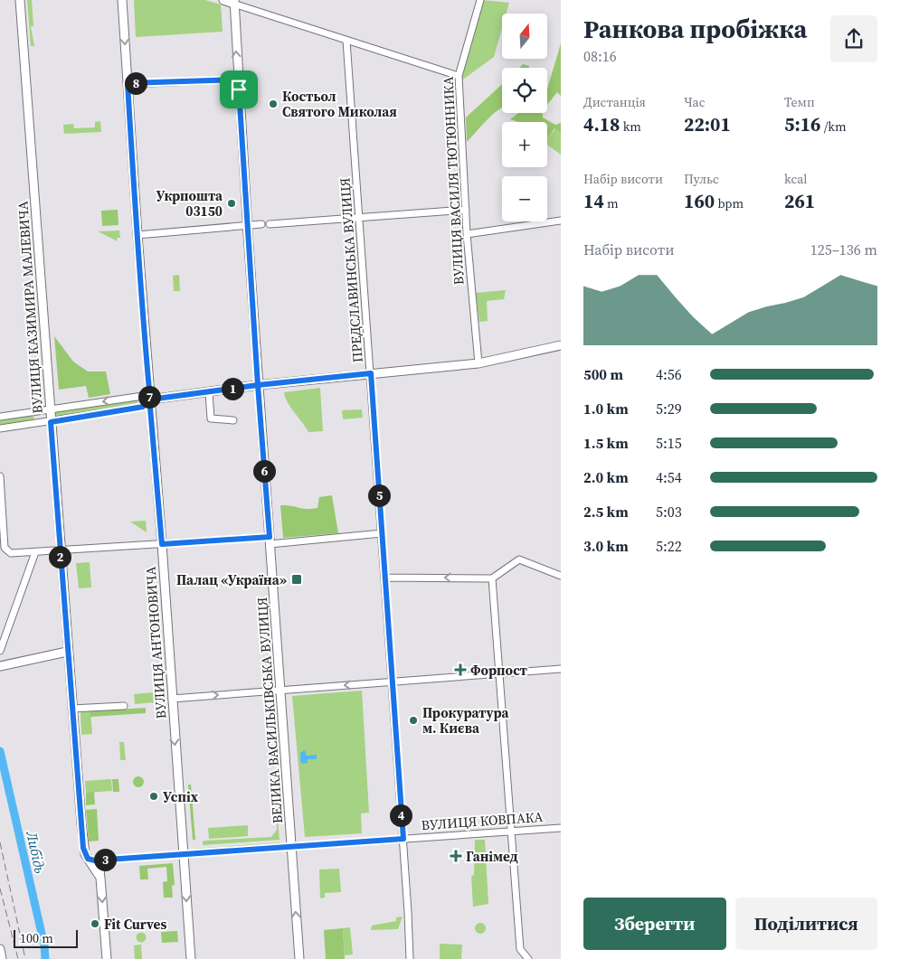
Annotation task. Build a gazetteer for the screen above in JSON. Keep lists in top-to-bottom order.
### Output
{
  "streets": {
    "main road": ["ВУЛИЦЯ КАЗИМИРА МАЛЕВИЧА", "ВУЛИЦЯ АНТОНОВИЧА", "ВЕЛИКА ВАСИЛЬКІВСЬКА ВУЛИЦЯ"],
    "street": ["ВУЛИЦЯ ВАСИЛЯ ТЮТЮННИКА", "ПРЕДСЛАВИНСЬКА ВУЛИЦЯ", "ВУЛИЦЯ КОВПАКА"]
  },
  "crossings": [
    ["ПРЕДСЛАВИНСЬКА ВУЛИЦЯ", "ВУЛИЦЯ КОВПАКА"],
    ["ВУЛИЦЯ КАЗИМИРА МАЛЕВИЧА", "ВУЛИЦЯ КОВПАКА"],
    ["ВУЛИЦЯ АНТОНОВИЧА", "ВУЛИЦЯ КОВПАКА"],
    ["ВЕЛИКА ВАСИЛЬКІВСЬКА ВУЛИЦЯ", "ВУЛИЦЯ КОВПАКА"]
  ],
  "one_way": ["ВУЛИЦЯ АНТОНОВИЧА"],
  "water": ["Либідь"],
  "places": {
    "other": [
      "Костьол Святого Миколая",
      "Укрпошта 03150",
      "Прокуратура м. Києва",
      "Успіх",
      "Fit Curves"
    ],
    "transit": ["Палац «Україна»"],
    "health": ["Форпост", "Ганімед"]
  },
  "scale_bar": "100 m",
  "north": "top",
  "page": {
    "heading": ["Ранкова пробіжка", "08:16"],
    "map_buttons": ["+", "−"],
    "pins": [
      "8",
      "1",
      "7",
      "6",
      "5",
      "2",
      "4",
      "3"
    ],
    "stats": [
      ["Дистанція", "4.18 km"],
      ["Час", "22:01"],
      ["Темп", "5:16 /km"],
      ["Набір висоти", "14 m"],
      ["Пульс", "160 bpm"],
      ["kcal", "261"]
    ],
    "chart": ["Набір висоти", "125–136 m"],
    "list": [
      {
        "name": "500 m",
        "note": "4:56"
      },
      {
        "name": "1.0 km",
        "note": "5:29"
      },
      {
        "name": "1.5 km",
        "note": "5:15"
      },
      {
        "name": "2.0 km",
        "note": "4:54"
      },
      {
        "name": "2.5 km",
        "note": "5:03"
      },
      {
        "name": "3.0 km",
        "note": "5:22"
      }
    ],
    "buttons": ["Зберегти", "Поділитися"],
    "scale": "100 m"
  }
}
